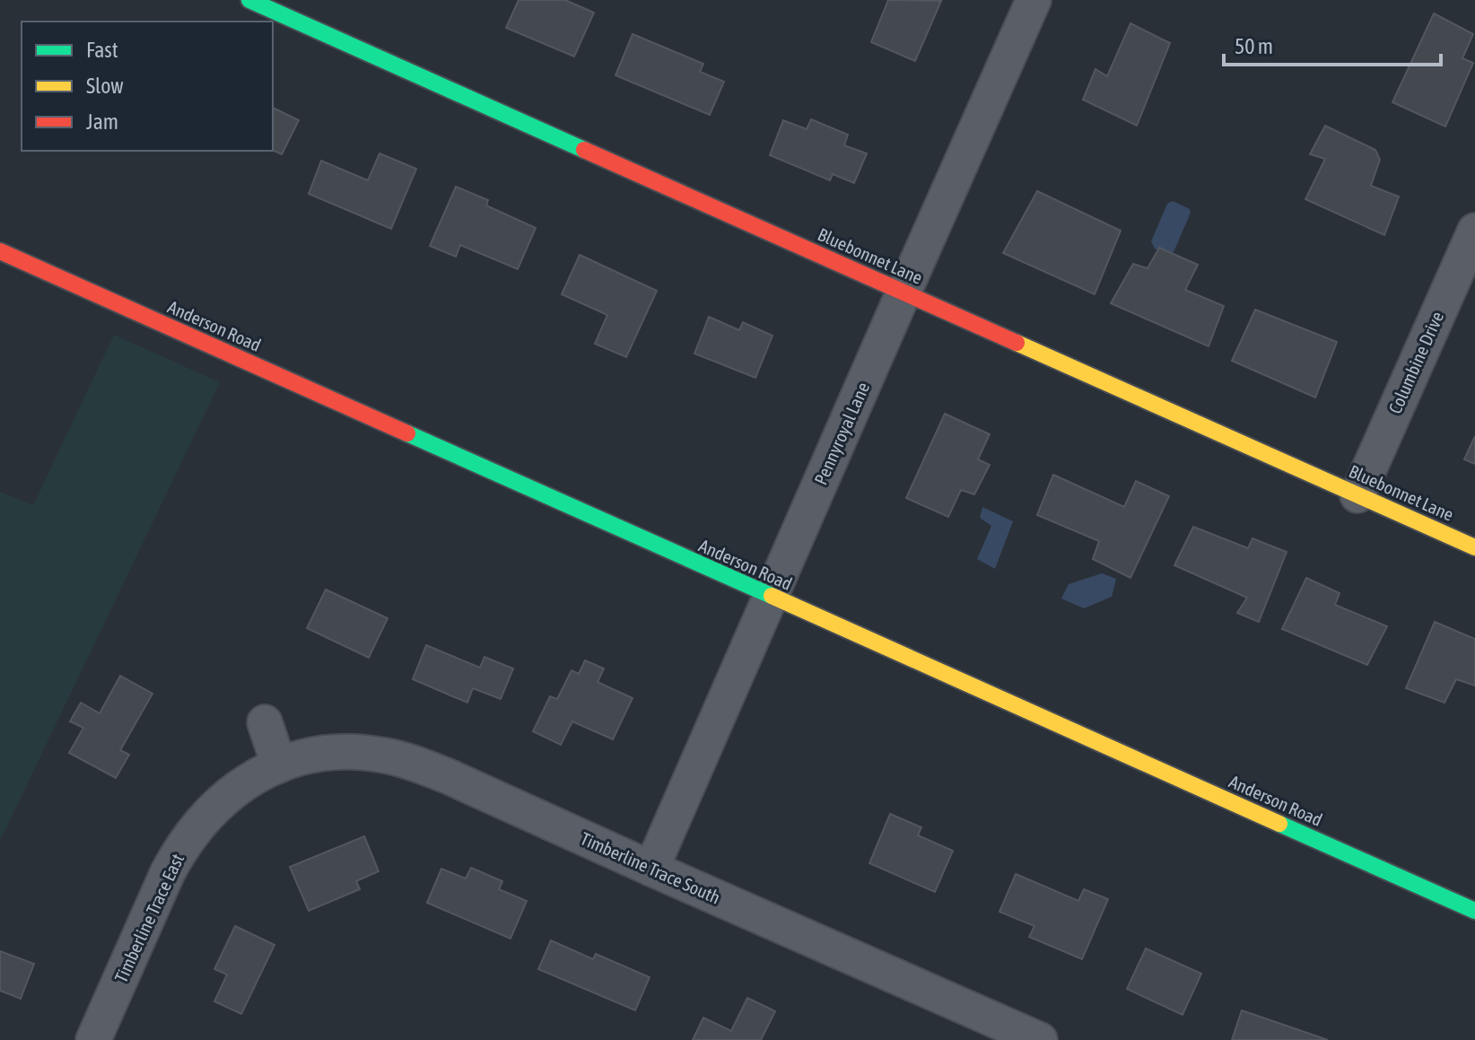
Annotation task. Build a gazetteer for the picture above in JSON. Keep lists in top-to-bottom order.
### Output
{
  "streets": {
    "street": [
      "Bluebonnet Lane",
      "Anderson Road",
      "Columbine Drive",
      "Pennyroyal Lane",
      "Timberline Trace South",
      "Timberline Trace East"
    ]
  },
  "crossings": [
    ["Bluebonnet Lane", "Columbine Drive"],
    ["Bluebonnet Lane", "Pennyroyal Lane"],
    ["Anderson Road", "Pennyroyal Lane"],
    ["Pennyroyal Lane", "Timberline Trace South"],
    ["Timberline Trace South", "Timberline Trace East"]
  ],
  "legend": ["Fast", "Slow", "Jam"],
  "scale_bar": "50 m"
}
